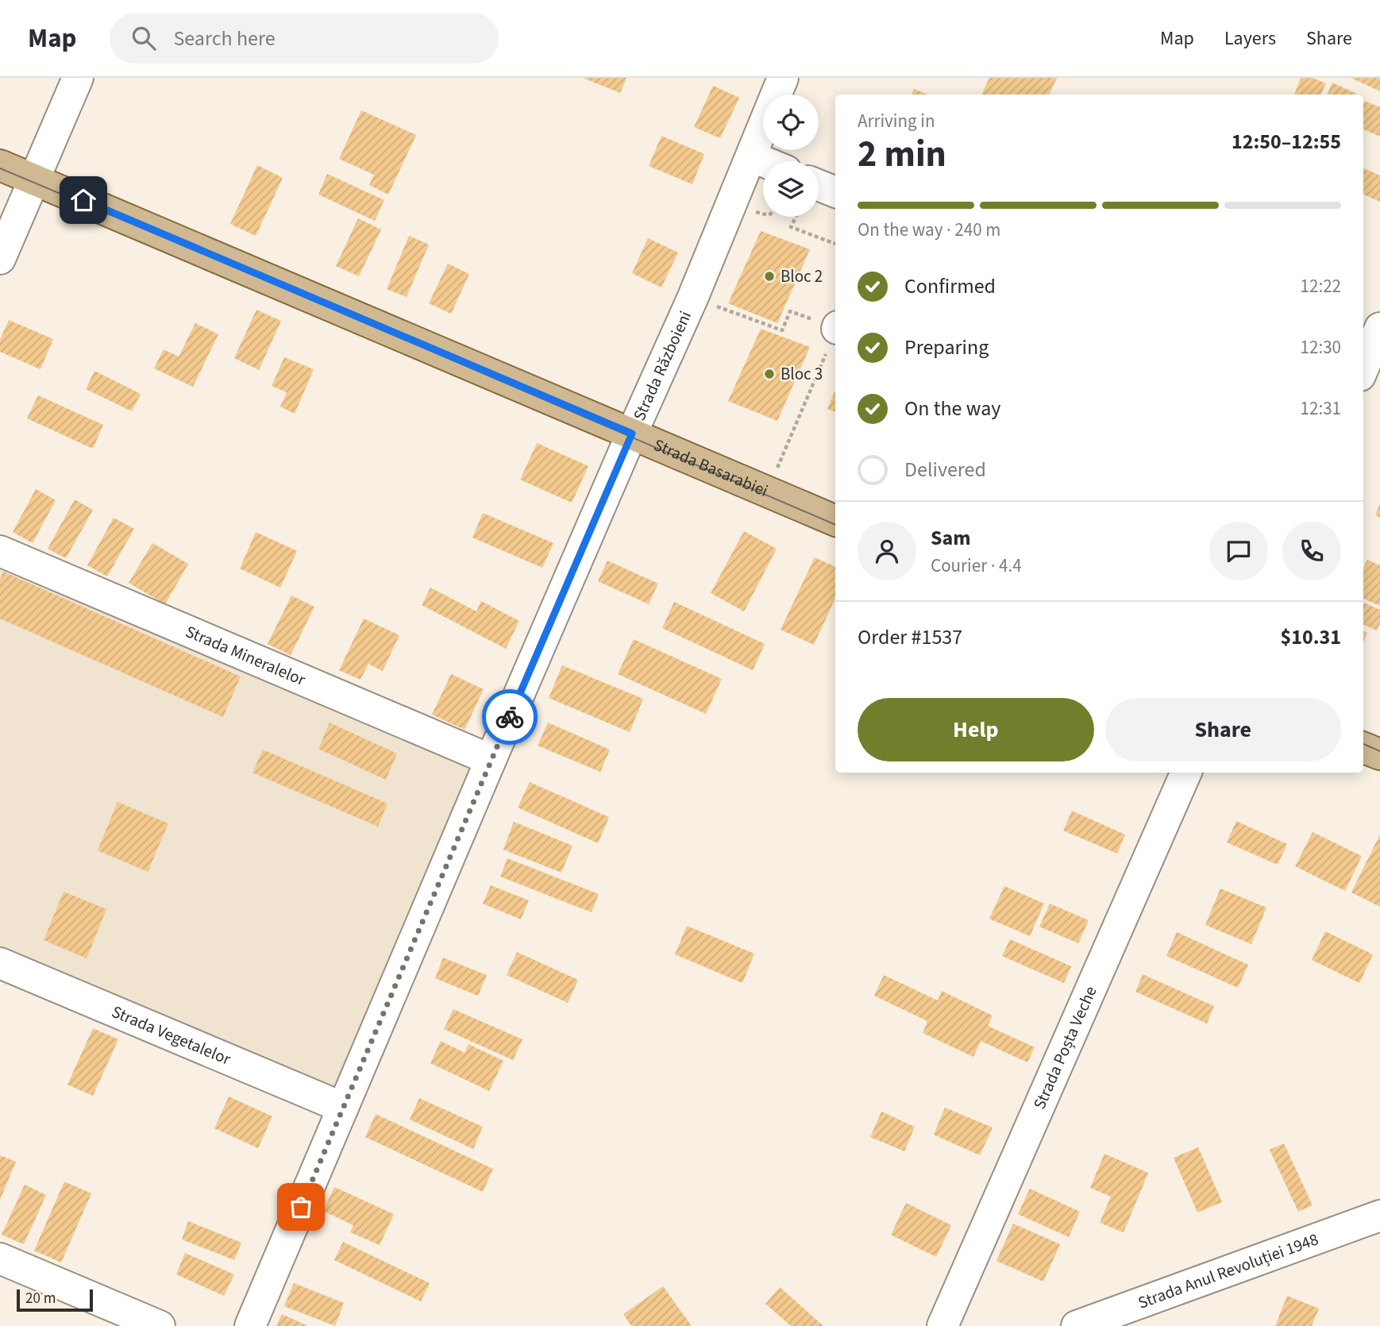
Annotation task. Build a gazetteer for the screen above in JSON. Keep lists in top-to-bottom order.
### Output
{
  "streets": {
    "main road": ["Strada Basarabiei"],
    "street": [
      "Strada Războieni",
      "Strada Mineralelor",
      "Strada Vegetalelor",
      "Strada Poșta Veche",
      "Strada Anul Revoluției 1948"
    ]
  },
  "crossings": [
    ["Strada Războieni", "Strada Basarabiei"],
    ["Strada Războieni", "Strada Mineralelor"],
    ["Strada Războieni", "Strada Vegetalelor"]
  ],
  "places": ["Bloc 2", "Bloc 3"],
  "scale_bar": "20 m",
  "page": {
    "header": "Map",
    "search": "Search here",
    "nav": ["Map", "Layers", "Share"],
    "heading": ["2 min", "Arriving in", "12:50–12:55"],
    "panel": [
      "Sam",
      "Courier · 4.4",
      "Order #1537",
      "$10.31"
    ],
    "bar": "On the way · 240 m",
    "list": [
      ["Confirmed", "12:22"],
      ["Preparing", "12:30"],
      ["On the way", "12:31"],
      "Delivered"
    ],
    "buttons": ["Help", "Share"],
    "scale": "20 m"
  }
}
